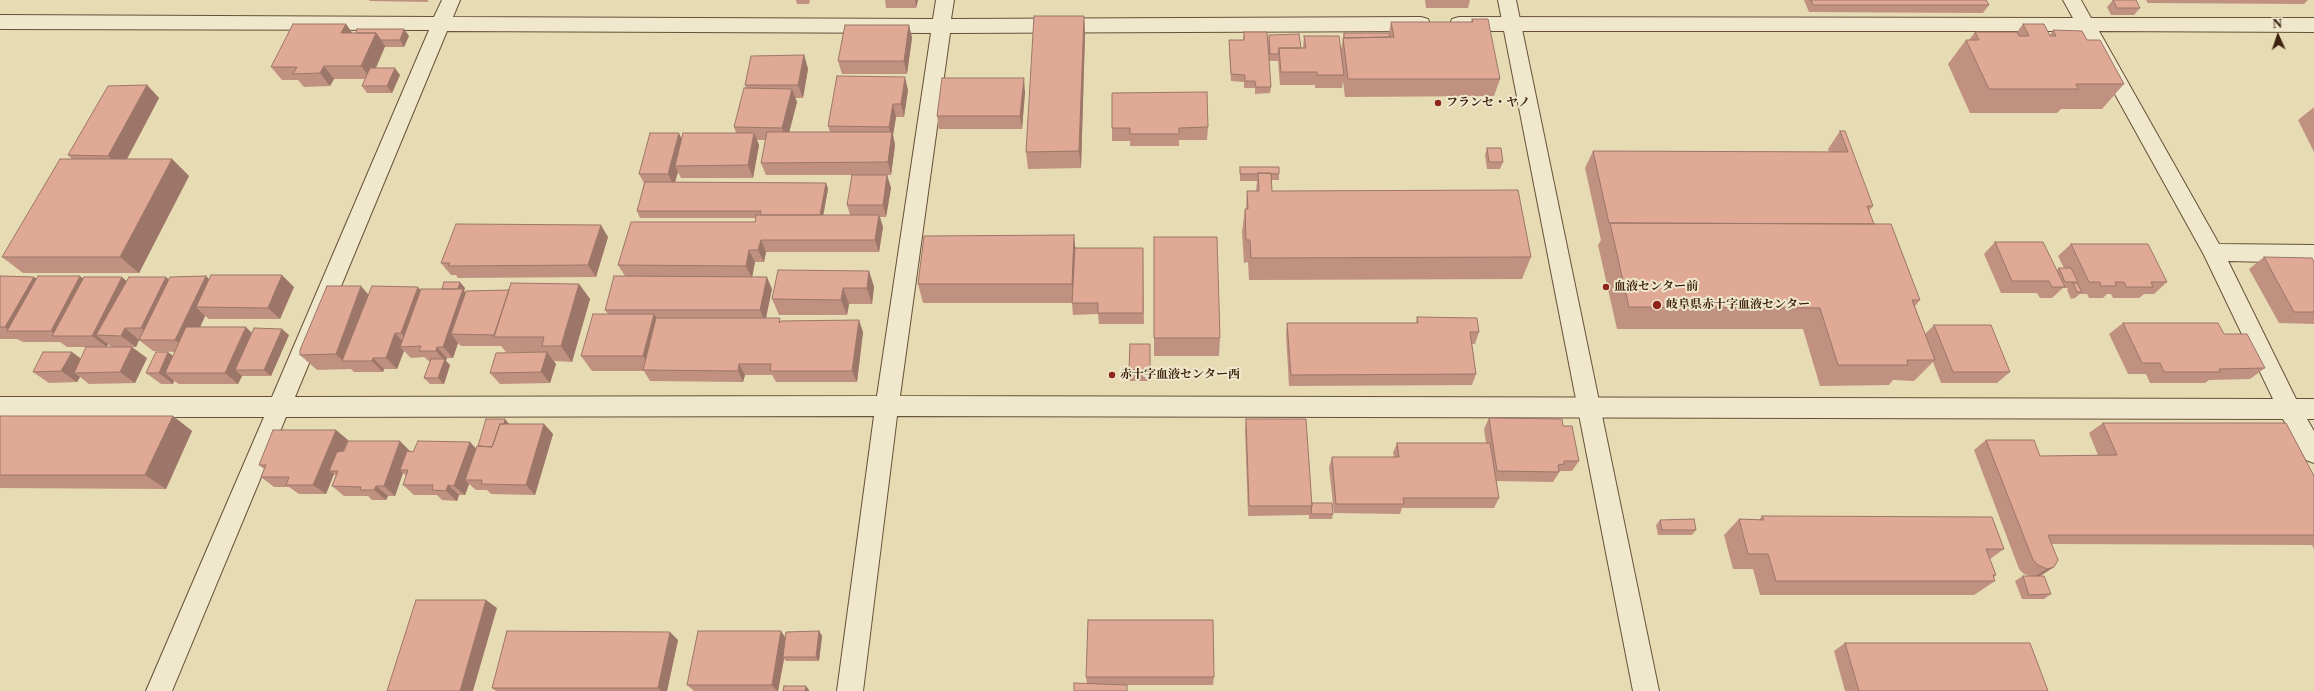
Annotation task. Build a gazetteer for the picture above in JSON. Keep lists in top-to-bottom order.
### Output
{
  "places": [
    "フランセ・ヤノ",
    "血液センター前",
    "岐阜県赤十字血液センター",
    "赤十字血液センター西"
  ],
  "north": "top"
}
